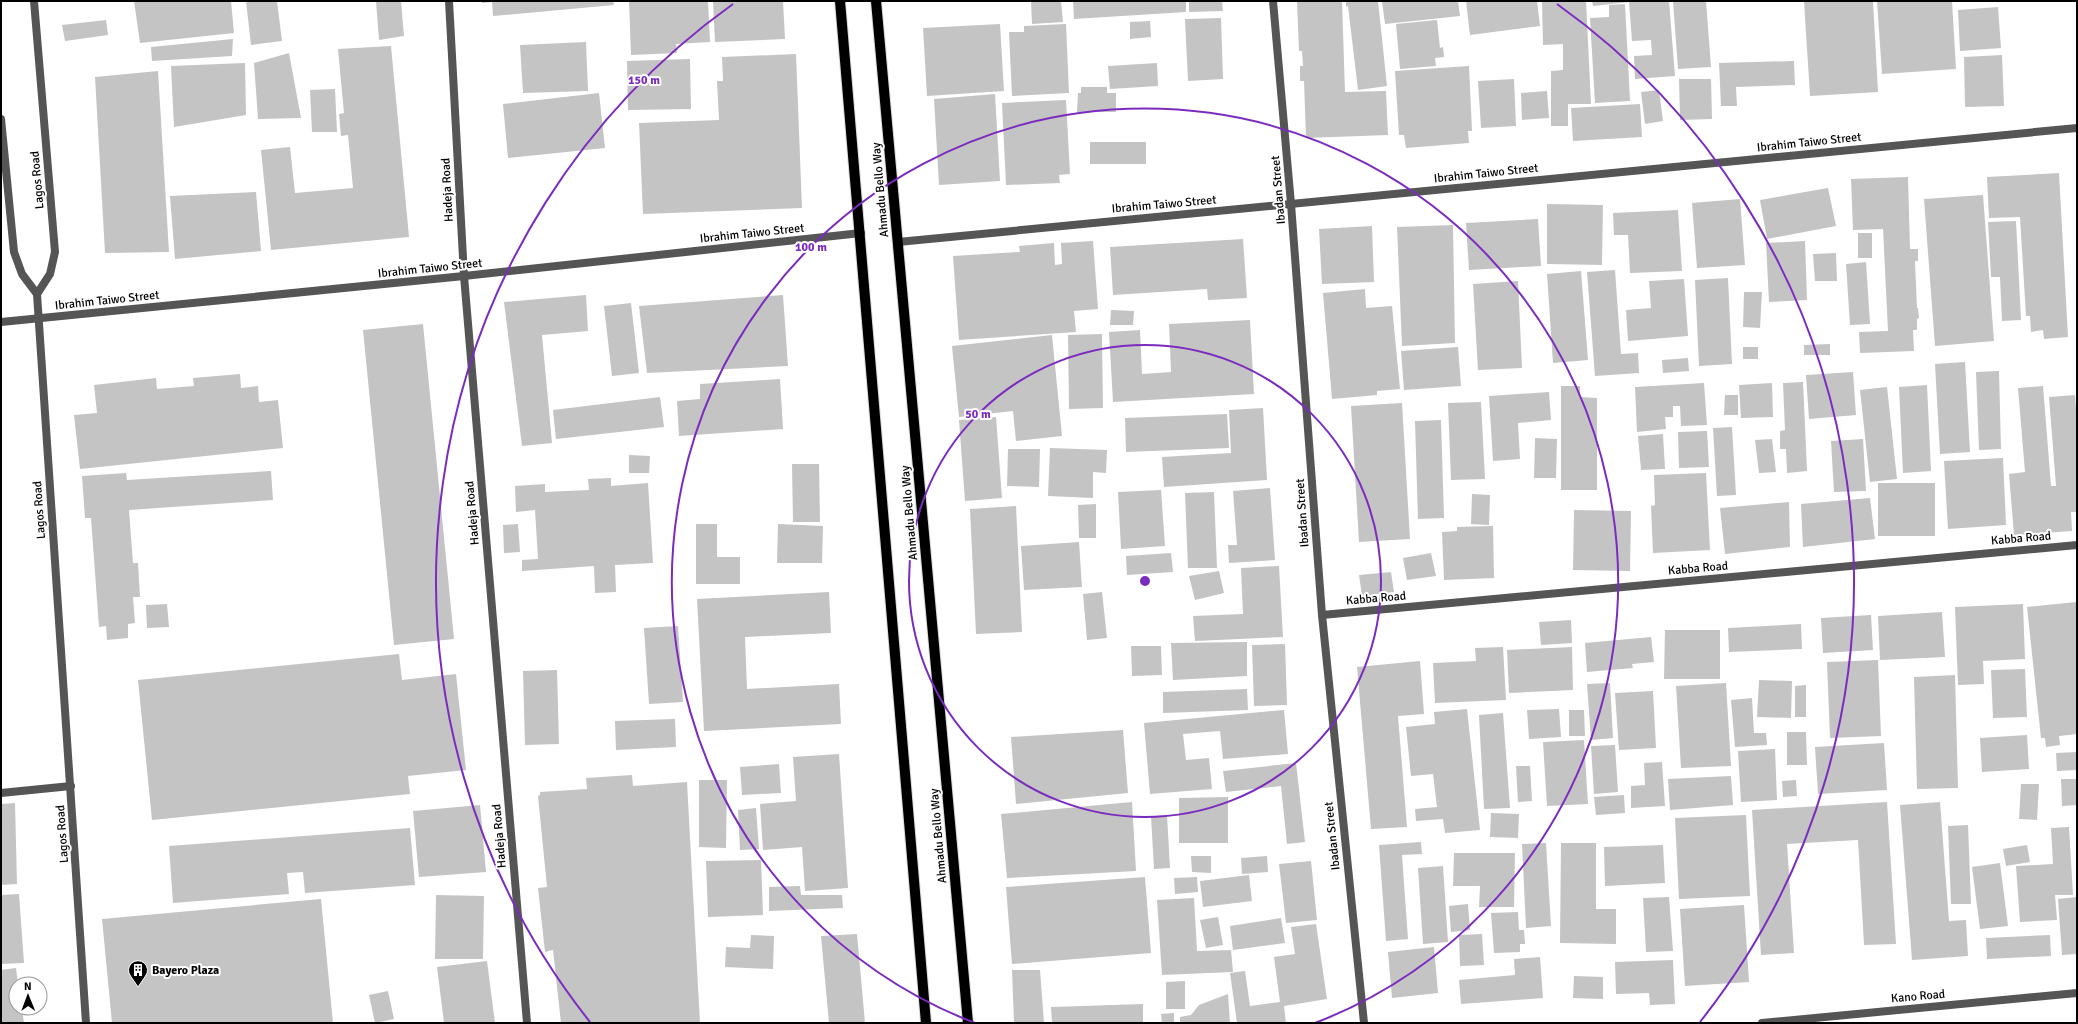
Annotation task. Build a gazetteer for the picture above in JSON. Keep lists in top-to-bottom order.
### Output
{
  "streets": {
    "main road": ["Ahmadu Bello Way"],
    "street": [
      "Ibrahim Taiwo Street",
      "Lagos Road",
      "Hadeja Road",
      "Ibadan Street",
      "Kabba Road",
      "Kano Road"
    ]
  },
  "crossings": [
    ["Ibrahim Taiwo Street", "Lagos Road"],
    ["Ibrahim Taiwo Street", "Hadeja Road"],
    ["Ibrahim Taiwo Street", "Ahmadu Bello Way"],
    ["Ibrahim Taiwo Street", "Ibadan Street"],
    ["Ibadan Street", "Kabba Road"]
  ],
  "places": {
    "building": ["Bayero Plaza"]
  },
  "north": "top",
  "rings": ["150 m", "100 m", "50 m"]
}
